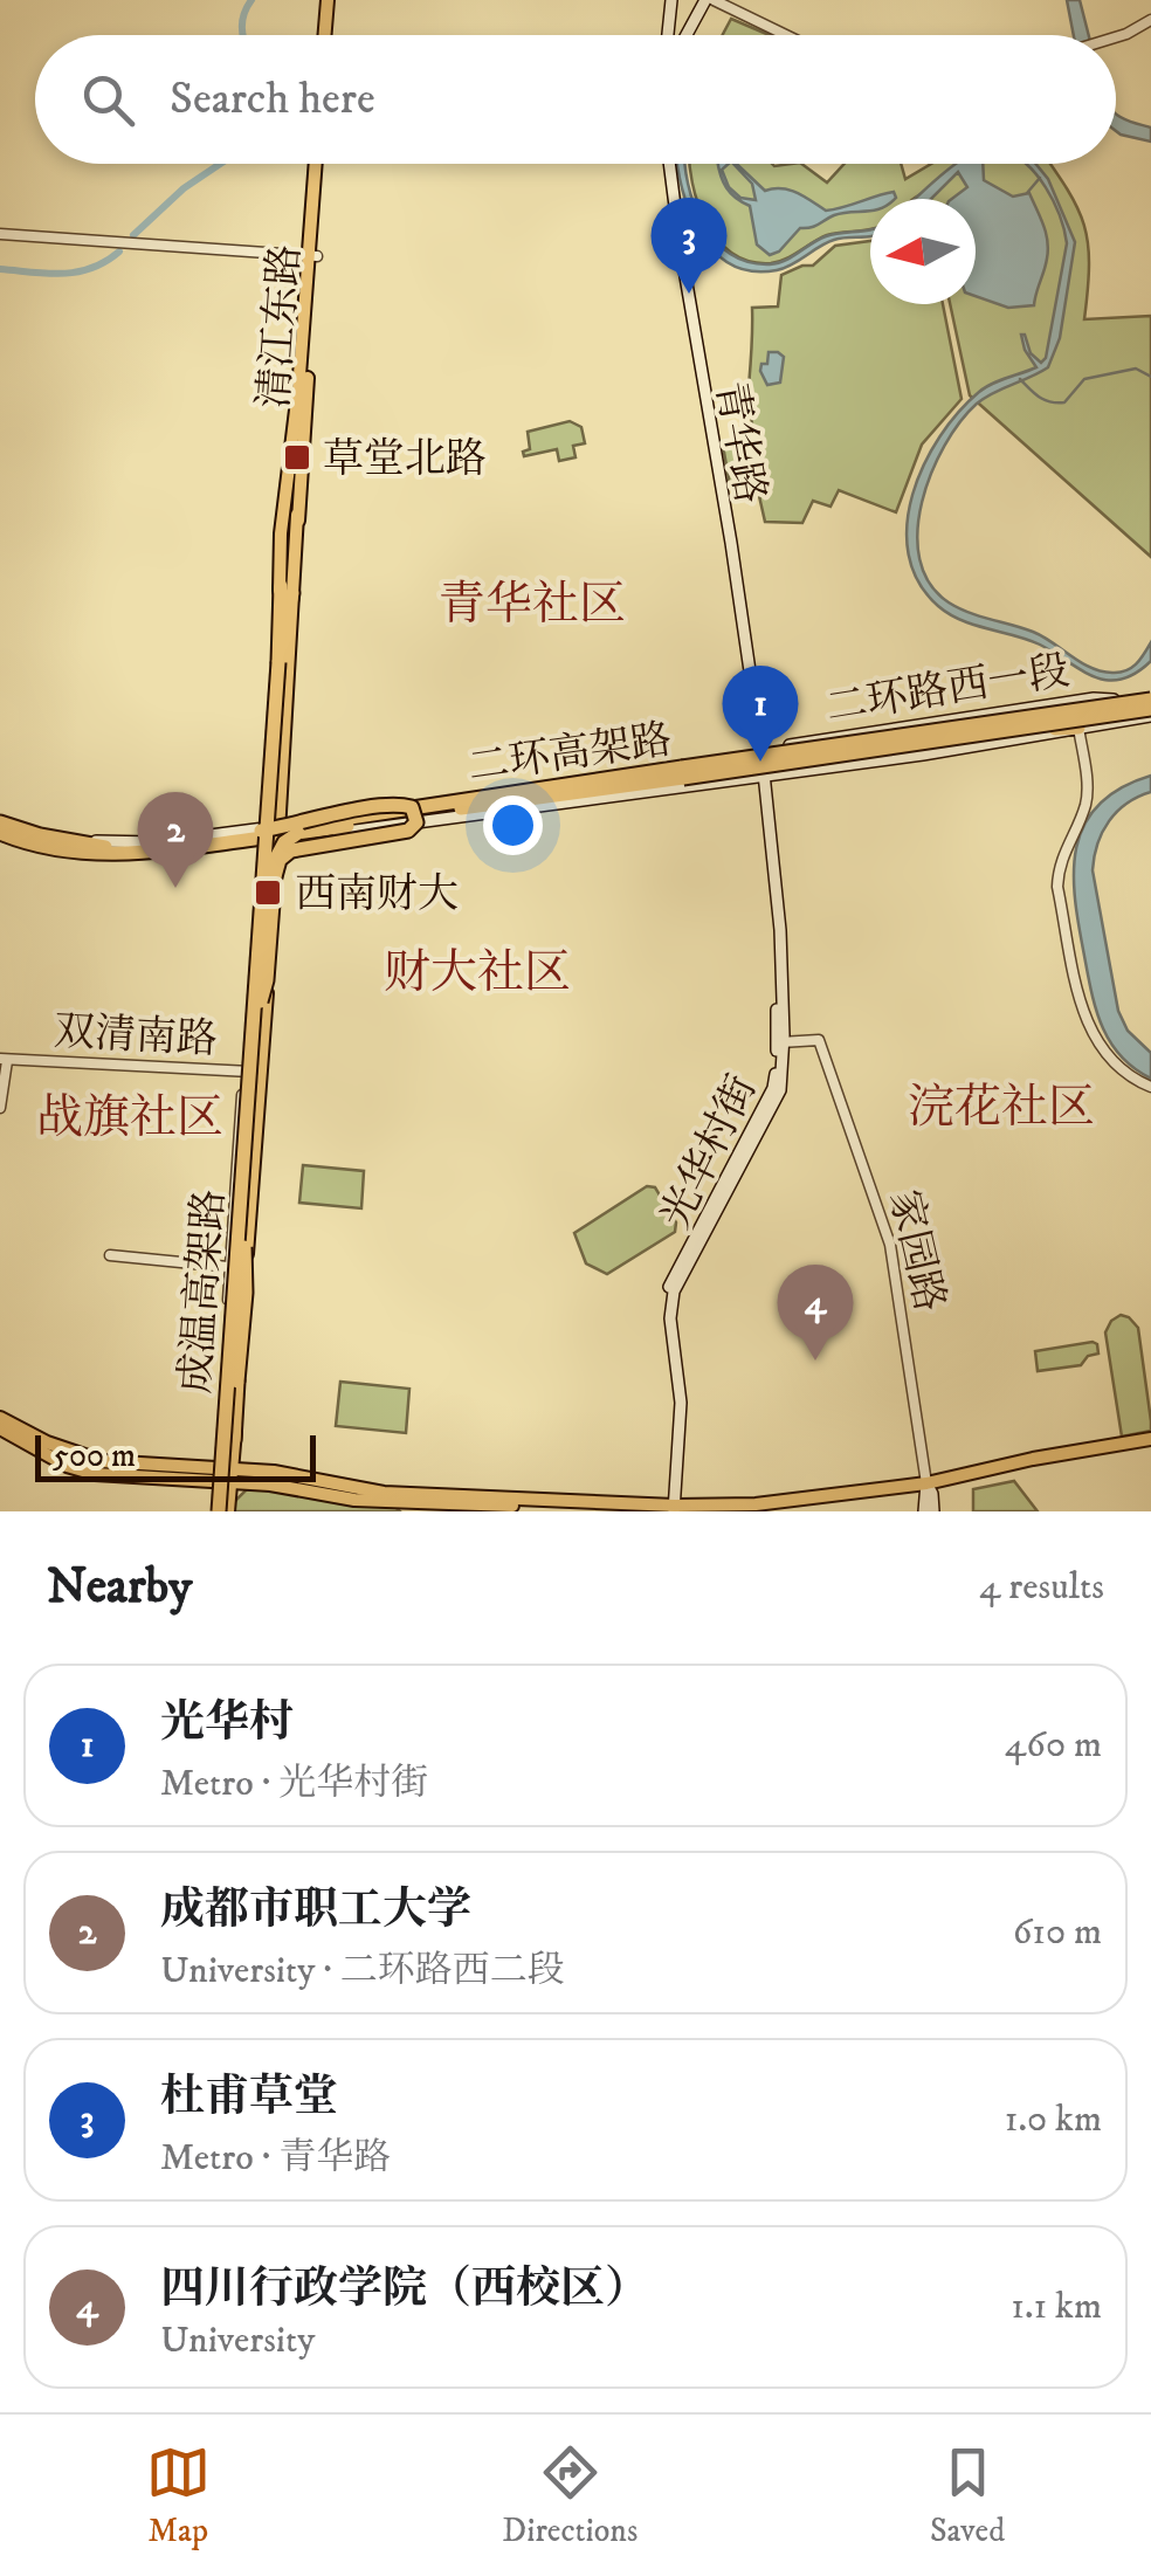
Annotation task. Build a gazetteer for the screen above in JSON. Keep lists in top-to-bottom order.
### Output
{
  "streets": {
    "highway": ["二环高架路", "成温高架路"],
    "main road": [
      "清江东路",
      "青华路",
      "二环路西一段",
      "光华村街"
    ],
    "street": ["双清南路", "家园路"]
  },
  "crossings": [
    ["清江东路", "二环路西一段"],
    ["清江东路", "二环高架路"],
    ["清江东路", "双清南路"],
    ["清江东路", "成温高架路"],
    ["青华路", "二环路西一段"],
    ["青华路", "光华村街"],
    ["二环路西一段", "二环高架路"],
    ["二环路西一段", "光华村街"],
    ["光华村街", "家园路"]
  ],
  "districts": [
    "青华社区",
    "财大社区",
    "浣花社区",
    "战旗社区"
  ],
  "places": {
    "transit": ["草堂北路", "西南财大"]
  },
  "scale_bar": "500 m",
  "north": "left",
  "page": {
    "search": "Search here",
    "pins": [
      "3",
      "1",
      "2",
      "4"
    ],
    "scale": "500 m",
    "heading": ["Nearby", "4 results"],
    "list": [
      {
        "mark": "1",
        "name": "光华村",
        "note": "Metro · 光华村街",
        "value": "460 m"
      },
      {
        "mark": "2",
        "name": "成都市职工大学",
        "note": "University · 二环路西二段",
        "value": "610 m"
      },
      {
        "mark": "3",
        "name": "杜甫草堂",
        "note": "Metro · 青华路",
        "value": "1.0 km"
      },
      {
        "mark": "4",
        "name": "四川行政学院（西校区）",
        "note": "University",
        "value": "1.1 km"
      }
    ],
    "nav": ["Map", "Directions", "Saved"]
  }
}
